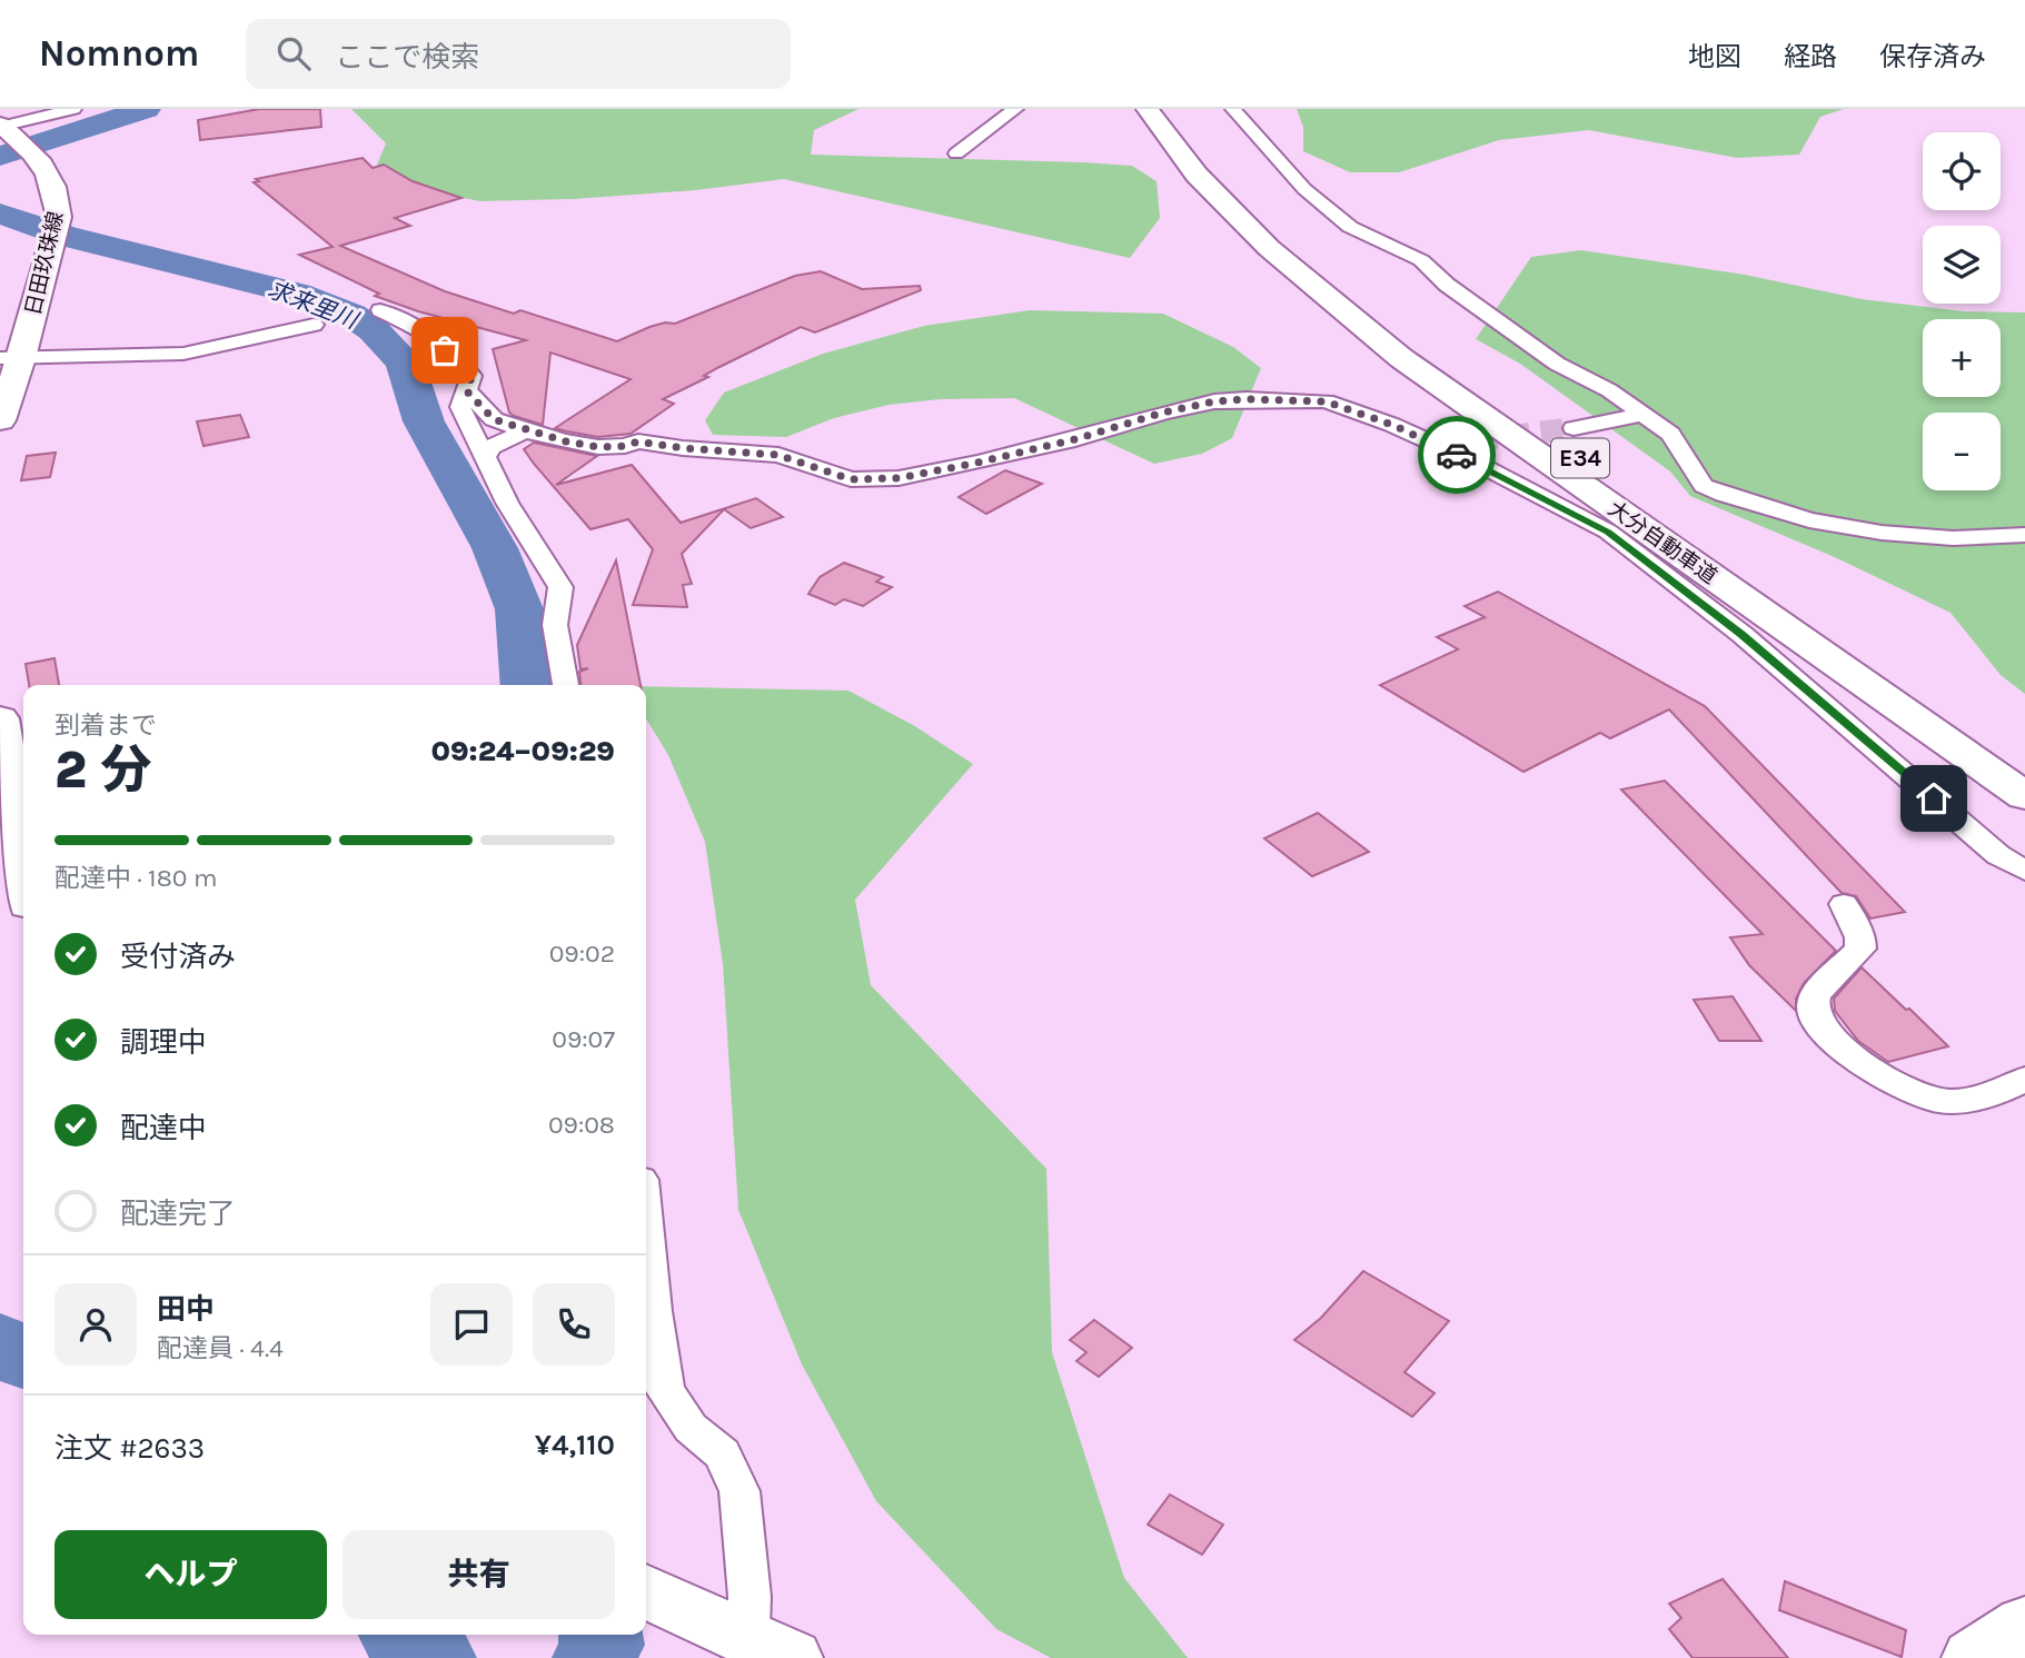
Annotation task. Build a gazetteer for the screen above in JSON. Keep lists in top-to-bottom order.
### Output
{
  "streets": {
    "main road": ["日田玖珠線", "E34", "大分自動車道"]
  },
  "water": ["求来里川"],
  "page": {
    "header": "Nomnom",
    "search": "ここで検索",
    "nav": ["地図", "経路", "保存済み"],
    "map_buttons": ["+", "−"],
    "heading": ["2 分", "到着まで", "09:24–09:29"],
    "panel": [
      "田中",
      "配達員 · 4.4",
      "注文 #2633",
      "¥4,110"
    ],
    "bar": "配達中 · 180 m",
    "list": [
      ["受付済み", "09:02"],
      ["調理中", "09:07"],
      ["配達中", "09:08"],
      "配達完了"
    ],
    "buttons": ["ヘルプ", "共有"]
  }
}
